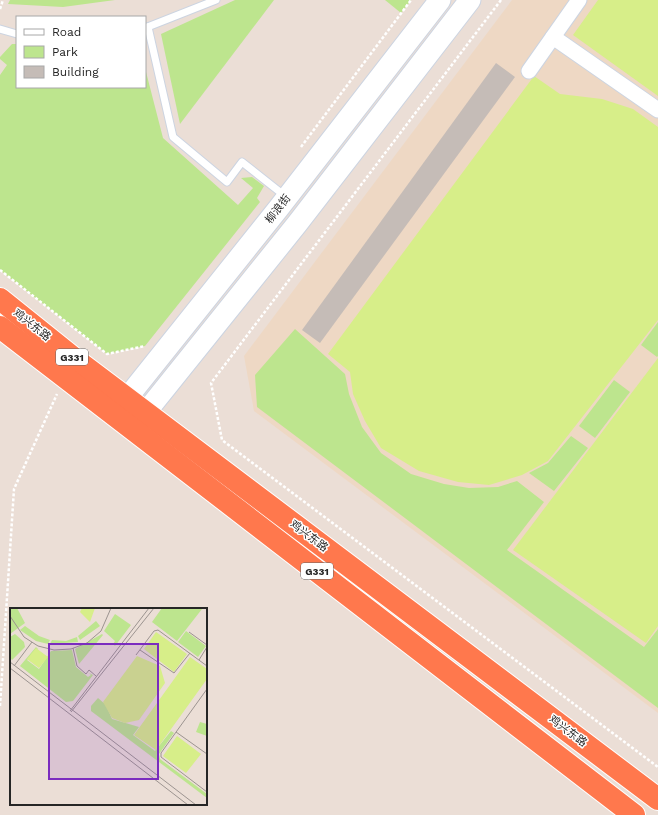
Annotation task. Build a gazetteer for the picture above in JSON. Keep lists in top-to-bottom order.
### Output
{
  "streets": {
    "highway": ["鸡兴东路", "G331"],
    "main road": ["柳浪街"]
  },
  "crossings": [
    ["柳浪街", "鸡兴东路"]
  ],
  "legend": ["Road", "Park", "Building"]
}
